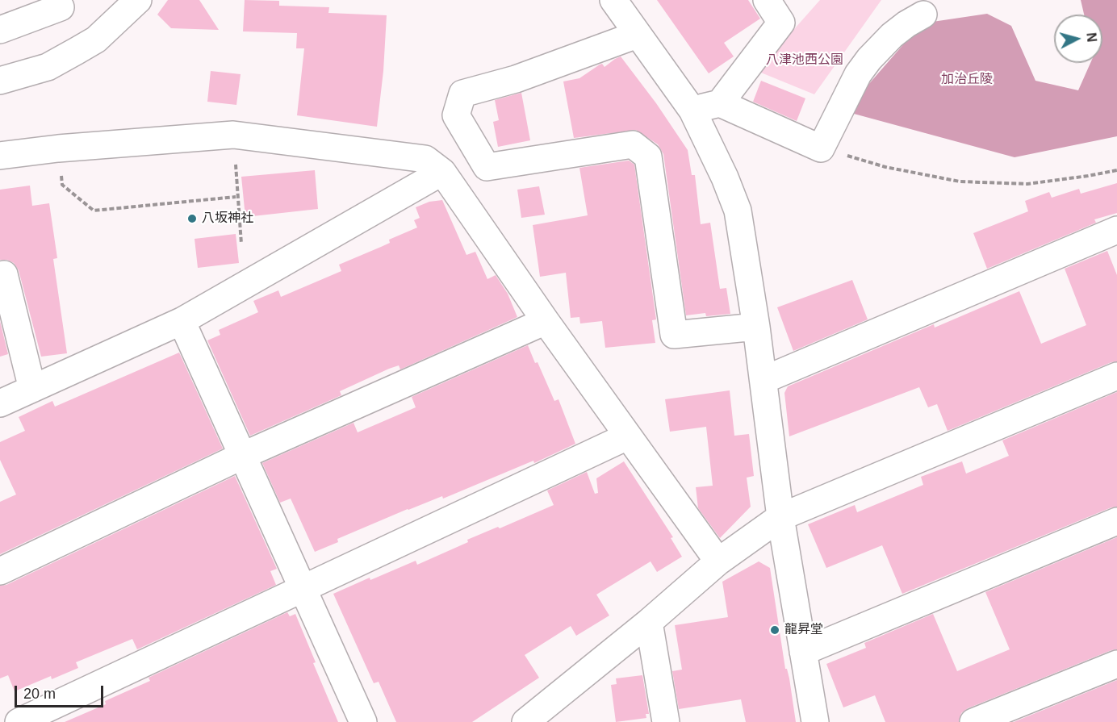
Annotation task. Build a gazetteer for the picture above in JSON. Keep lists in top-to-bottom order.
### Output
{
  "parks": ["八津池西公園", "加治丘陵"],
  "places": ["八坂神社", "龍昇堂"],
  "scale_bar": "20 m",
  "north": "right"
}
